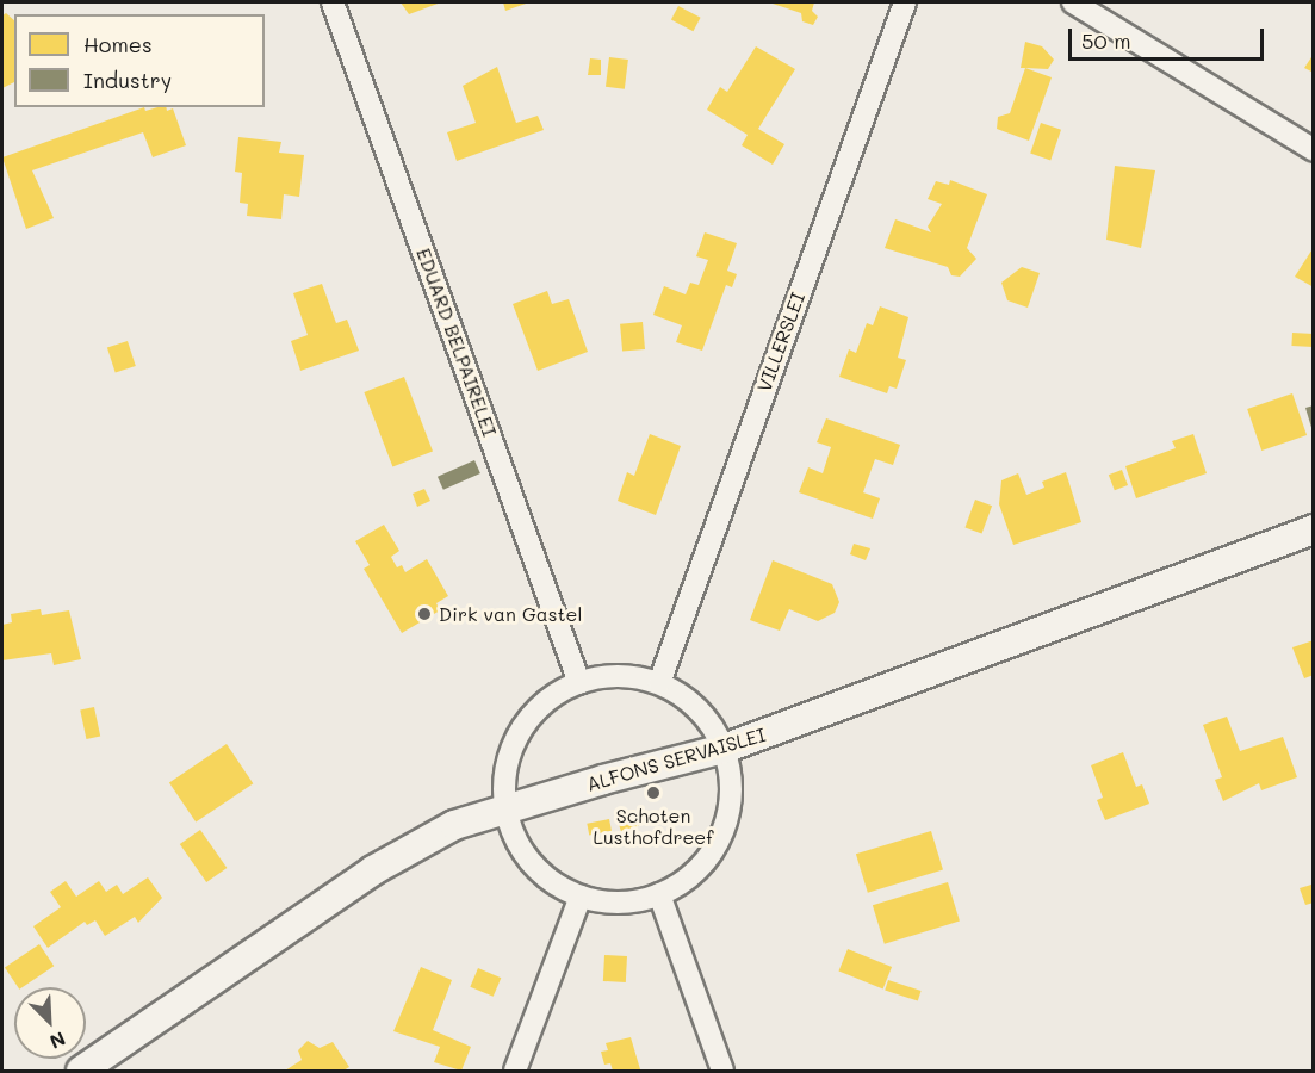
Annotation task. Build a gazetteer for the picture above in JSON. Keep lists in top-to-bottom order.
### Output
{
  "streets": {
    "street": ["EDUARD BELPAIRELEI", "VILLERSLEI", "ALFONS SERVAISLEI"]
  },
  "places": ["Dirk van Gastel", "Schoten Lusthofdreef"],
  "legend": ["Homes", "Industry"],
  "scale_bar": "50 m",
  "north": "bottom right"
}
